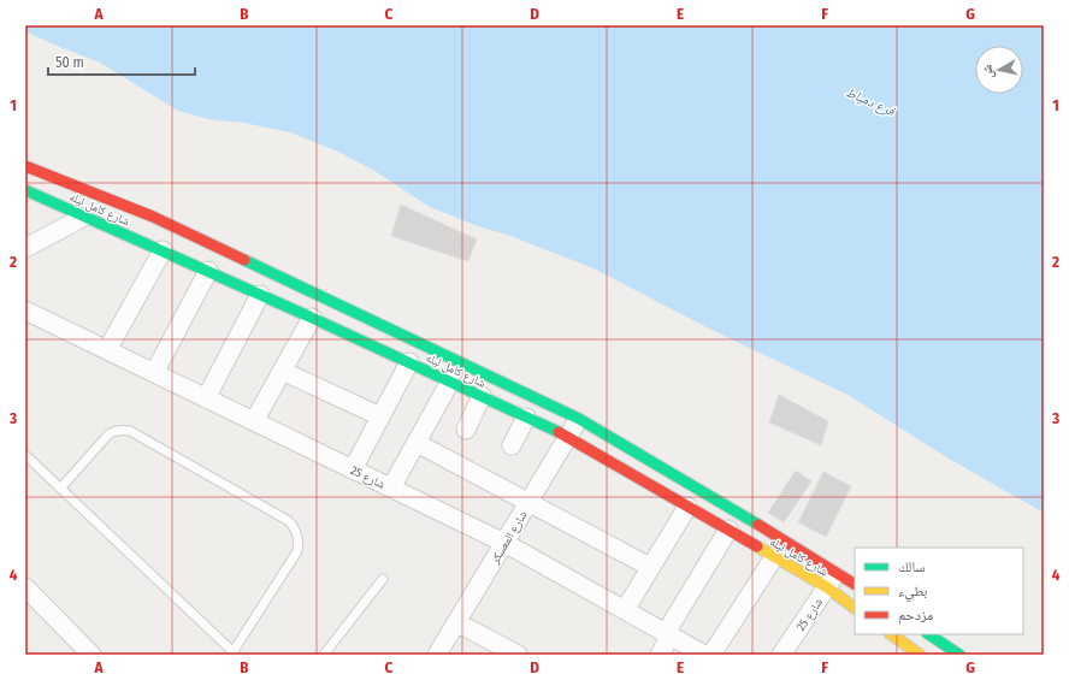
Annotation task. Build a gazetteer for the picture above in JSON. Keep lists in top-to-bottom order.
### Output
{
  "streets": {
    "street": ["شارع كامل ليله", "شارع 25", "شارع المعسكر"]
  },
  "crossings": [
    ["شارع كامل ليله", "شارع 25"],
    ["شارع كامل ليله", "شارع المعسكر"],
    ["شارع 25", "شارع المعسكر"]
  ],
  "water": ["فرع دمياط"],
  "legend": ["سالك", "بطيء", "مزدحم"],
  "scale_bar": "50 m",
  "north": "left",
  "grid": {
    "columns": [
      "A",
      "B",
      "C",
      "D",
      "E",
      "F",
      "G"
    ],
    "rows": [
      "1",
      "2",
      "3",
      "4"
    ]
  }
}
